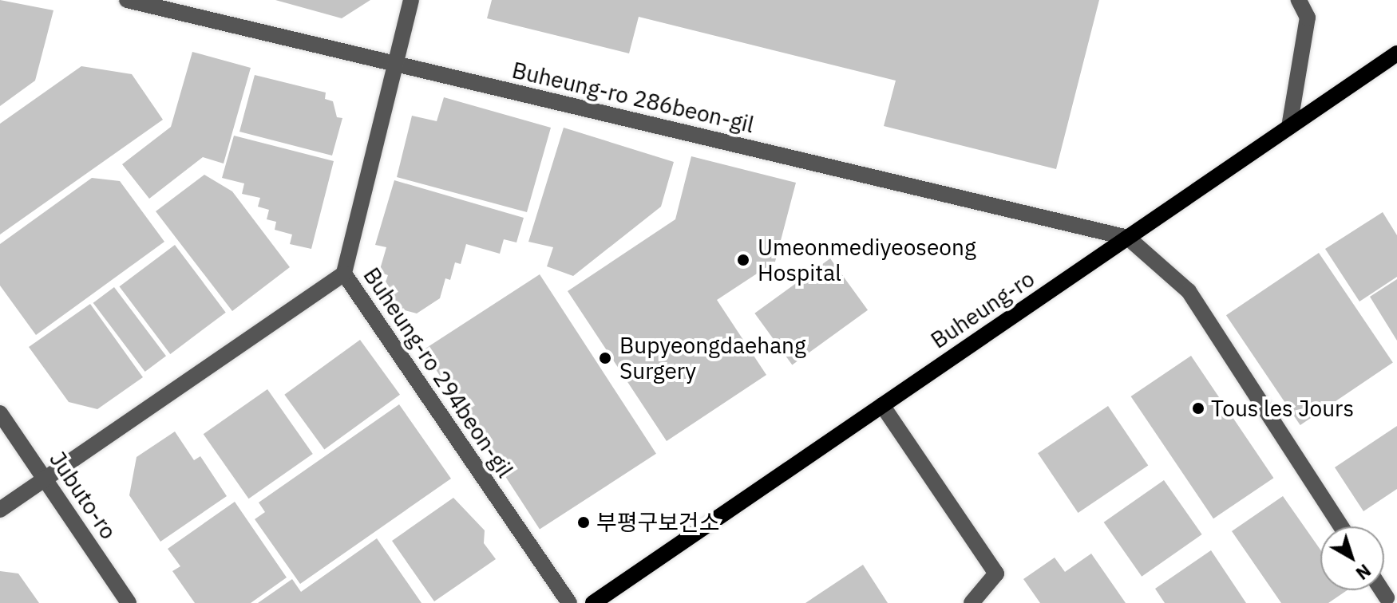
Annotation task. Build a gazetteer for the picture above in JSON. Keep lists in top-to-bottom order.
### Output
{
  "streets": {
    "main road": ["Buheung-ro"],
    "street": ["Buheung-ro 286beon-gil", "Buheung-ro 294beon-gil", "Jubuto-ro"]
  },
  "crossings": [
    ["Buheung-ro 286beon-gil", "Buheung-ro"],
    ["Buheung-ro 286beon-gil", "Buheung-ro 294beon-gil"]
  ],
  "places": [
    "Umeonmediyeoseong Hospital",
    "Bupyeongdaehang Surgery",
    "Tous les Jours",
    "부평구보건소"
  ],
  "north": "bottom right"
}
